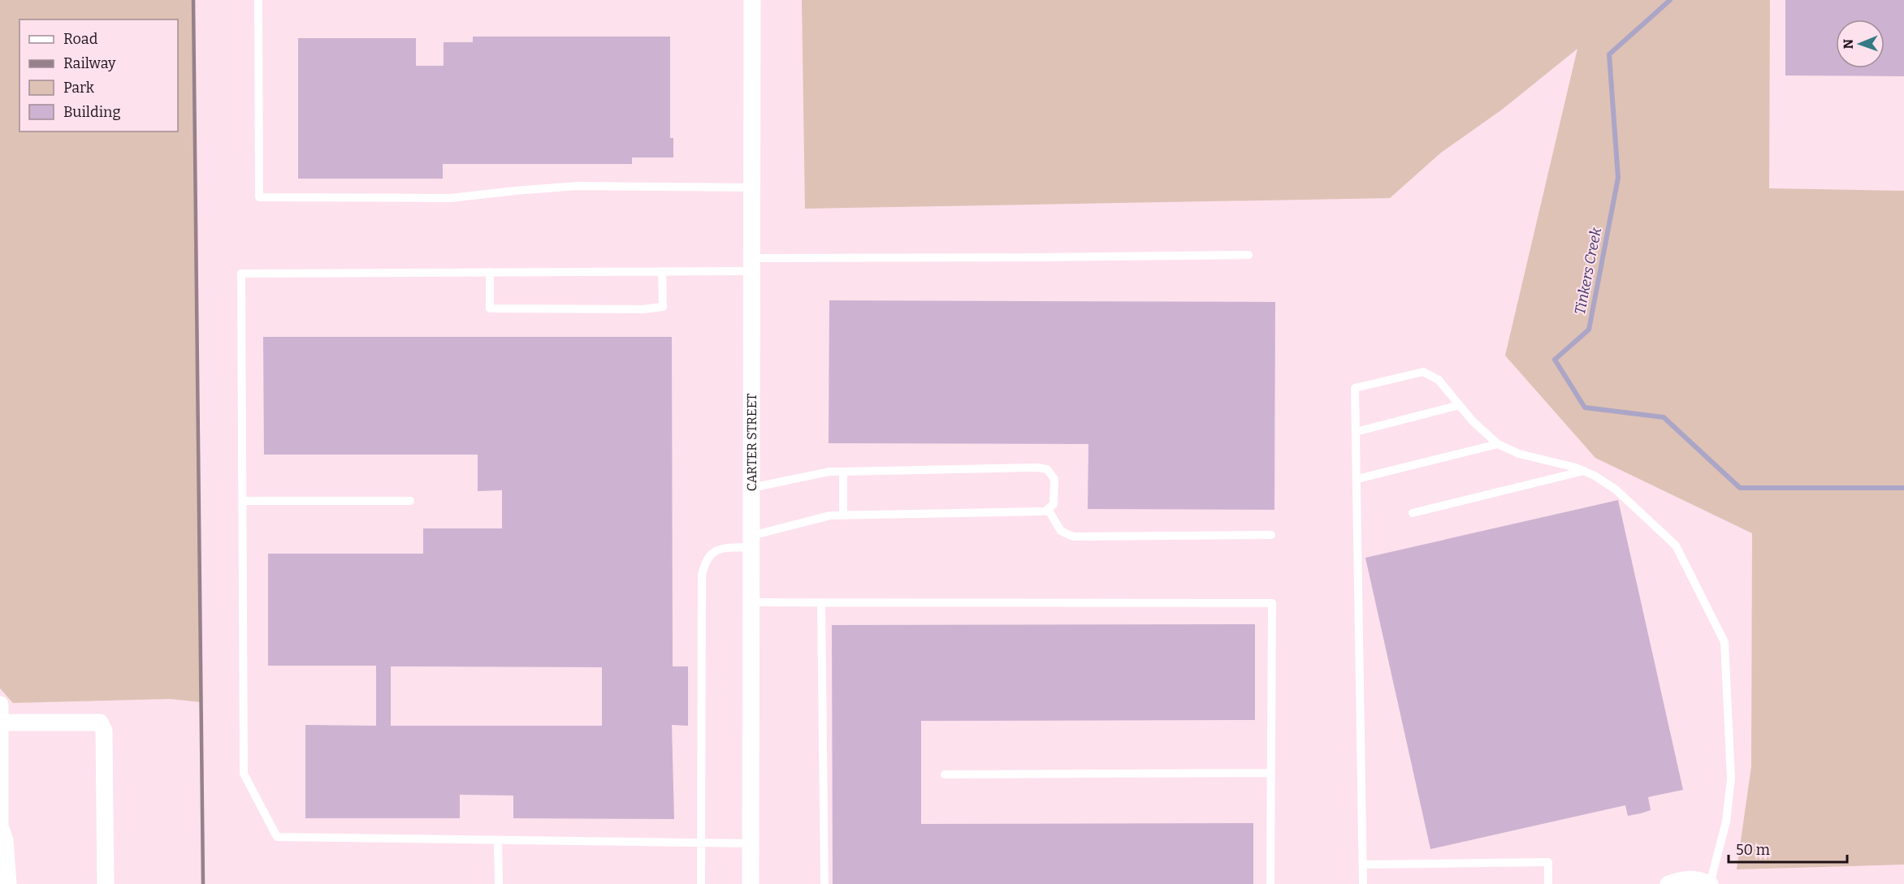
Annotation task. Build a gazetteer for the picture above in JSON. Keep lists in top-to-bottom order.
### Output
{
  "streets": {
    "street": ["CARTER STREET"]
  },
  "water": ["Tinkers Creek"],
  "legend": [
    "Road",
    "Railway",
    "Park",
    "Building"
  ],
  "scale_bar": "50 m",
  "north": "left"
}
